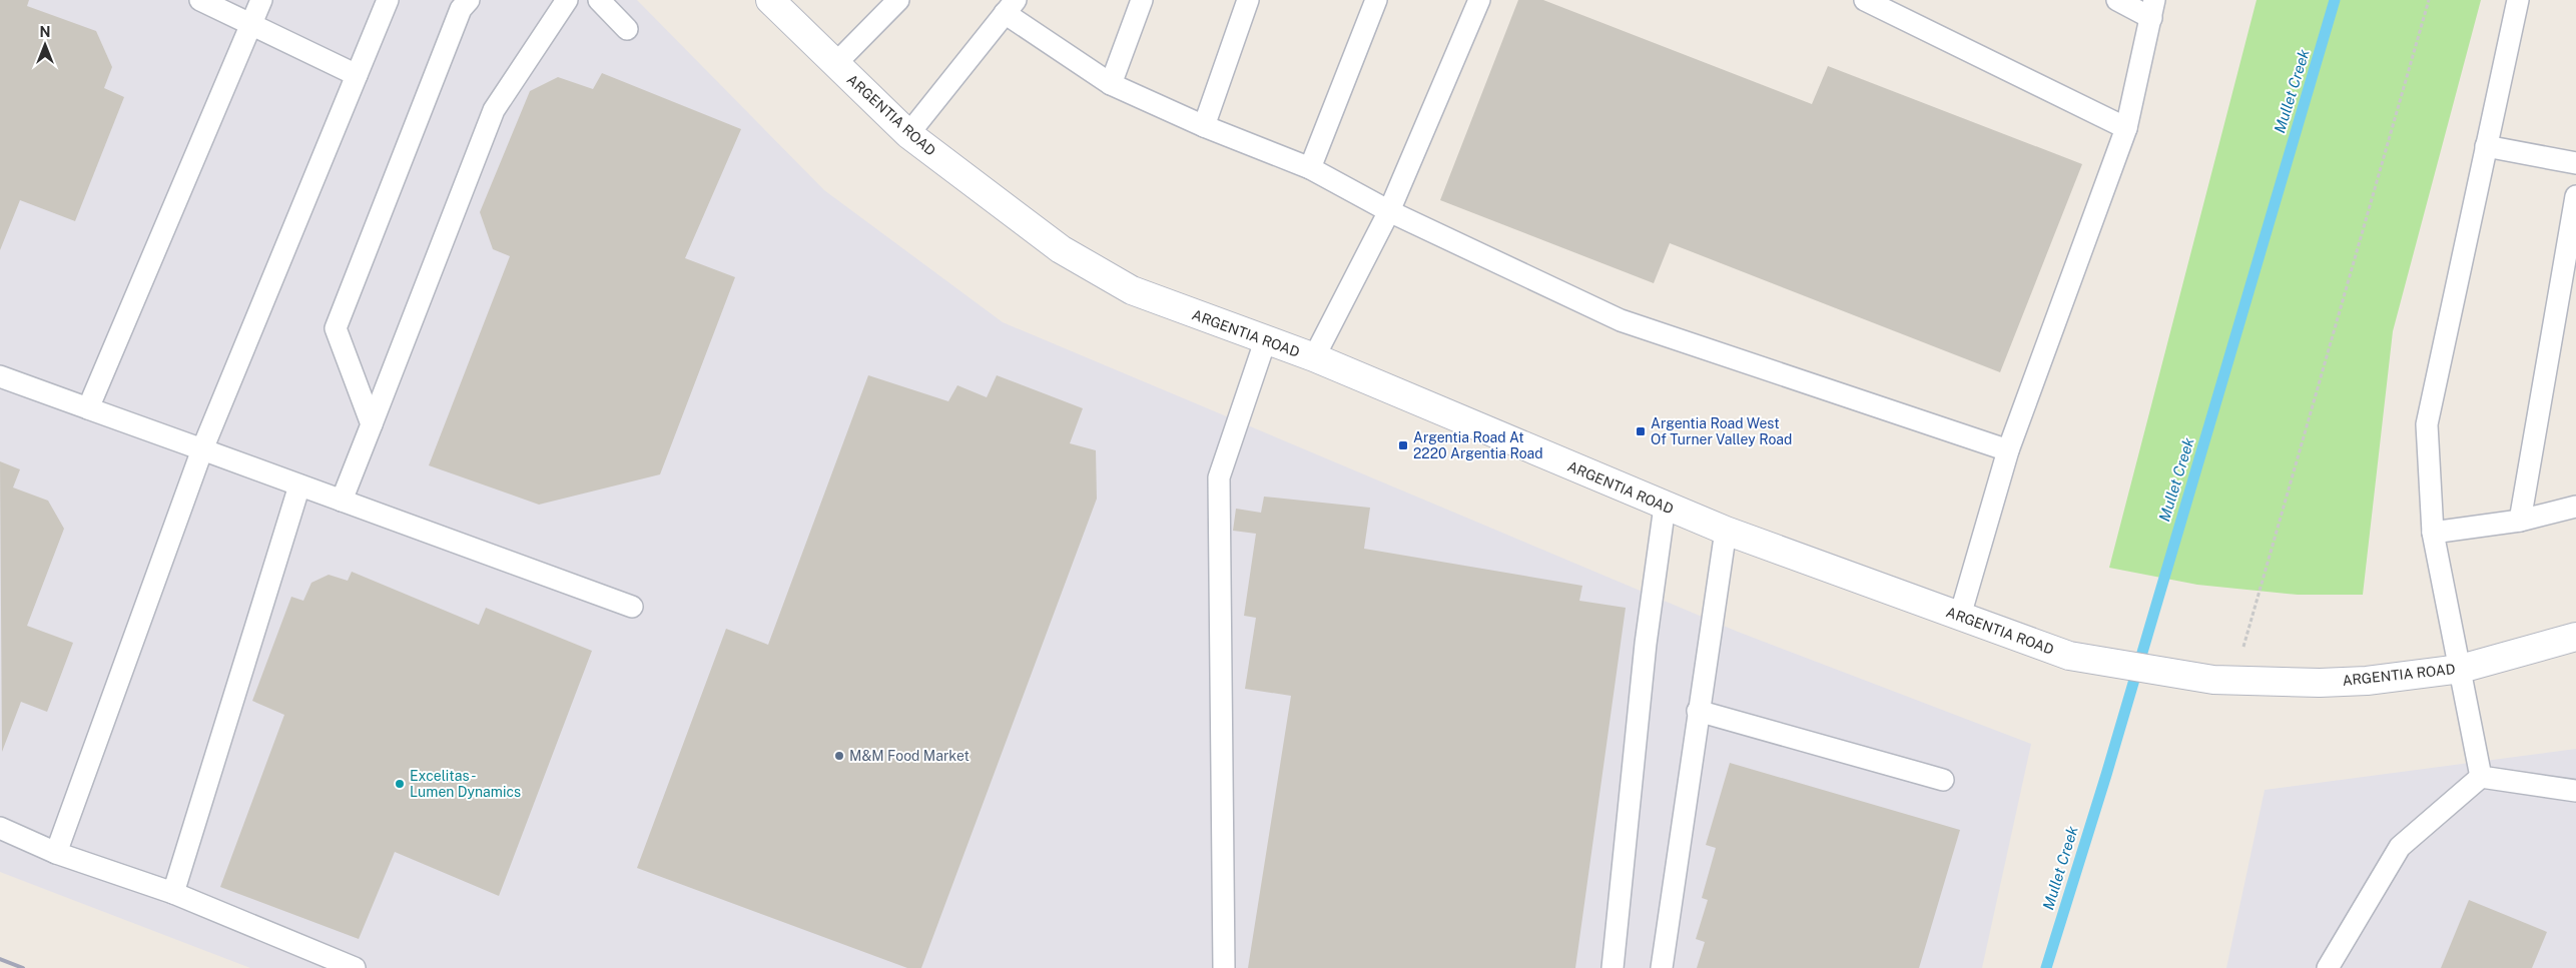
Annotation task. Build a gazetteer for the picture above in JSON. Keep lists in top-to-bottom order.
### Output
{
  "streets": {
    "street": ["ARGENTIA ROAD"]
  },
  "water": ["Mullet Creek"],
  "places": {
    "transit": ["Argentia Road West Of Turner Valley Road", "Argentia Road At 2220 Argentia Road"],
    "other": ["M&M Food Market", "Excelitas - Lumen Dynamics"]
  },
  "north": "top"
}
